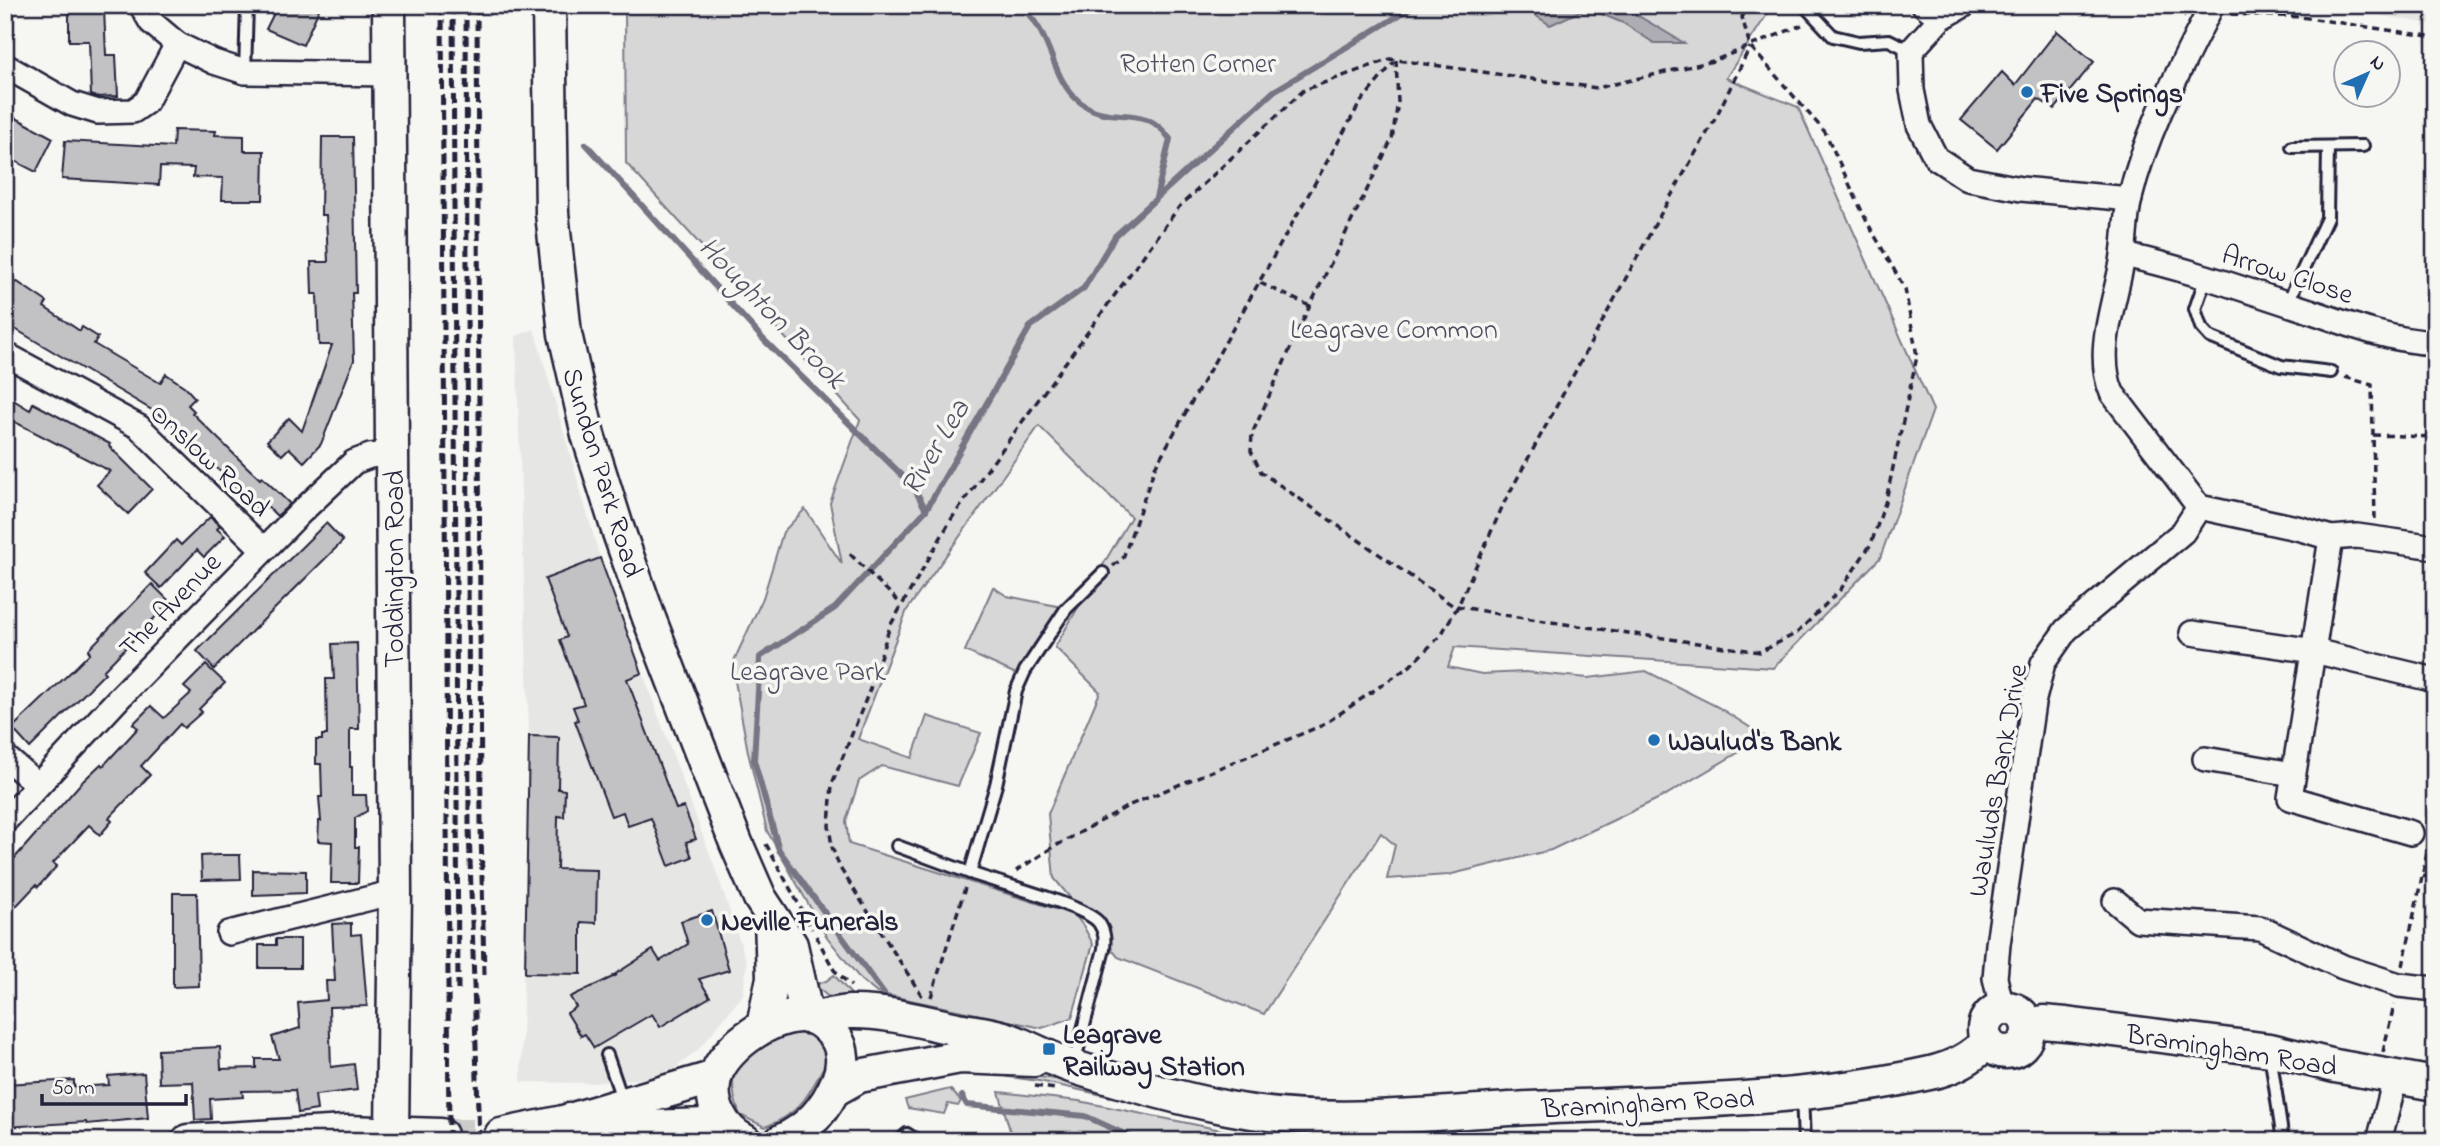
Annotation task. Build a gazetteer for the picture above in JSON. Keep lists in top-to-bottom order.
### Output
{
  "streets": {
    "street": [
      "Arrow Close",
      "Onslow Road",
      "Sundon Park Road",
      "Toddington Road",
      "The Avenue",
      "Wauluds Bank Drive",
      "Bramingham Road"
    ]
  },
  "crossings": [
    ["Onslow Road", "The Avenue"],
    ["Sundon Park Road", "Bramingham Road"],
    ["Toddington Road", "The Avenue"],
    ["Wauluds Bank Drive", "Bramingham Road"]
  ],
  "water": ["Houghton Brook", "River Lea"],
  "parks": ["Rotten Corner", "Leagrave Common", "Leagrave Park"],
  "places": {
    "other": ["Five Springs", "Waulud's Bank", "Neville Funerals"],
    "transit": ["Leagrave Railway Station"]
  },
  "scale_bar": "50 m",
  "north": "top right"
}
